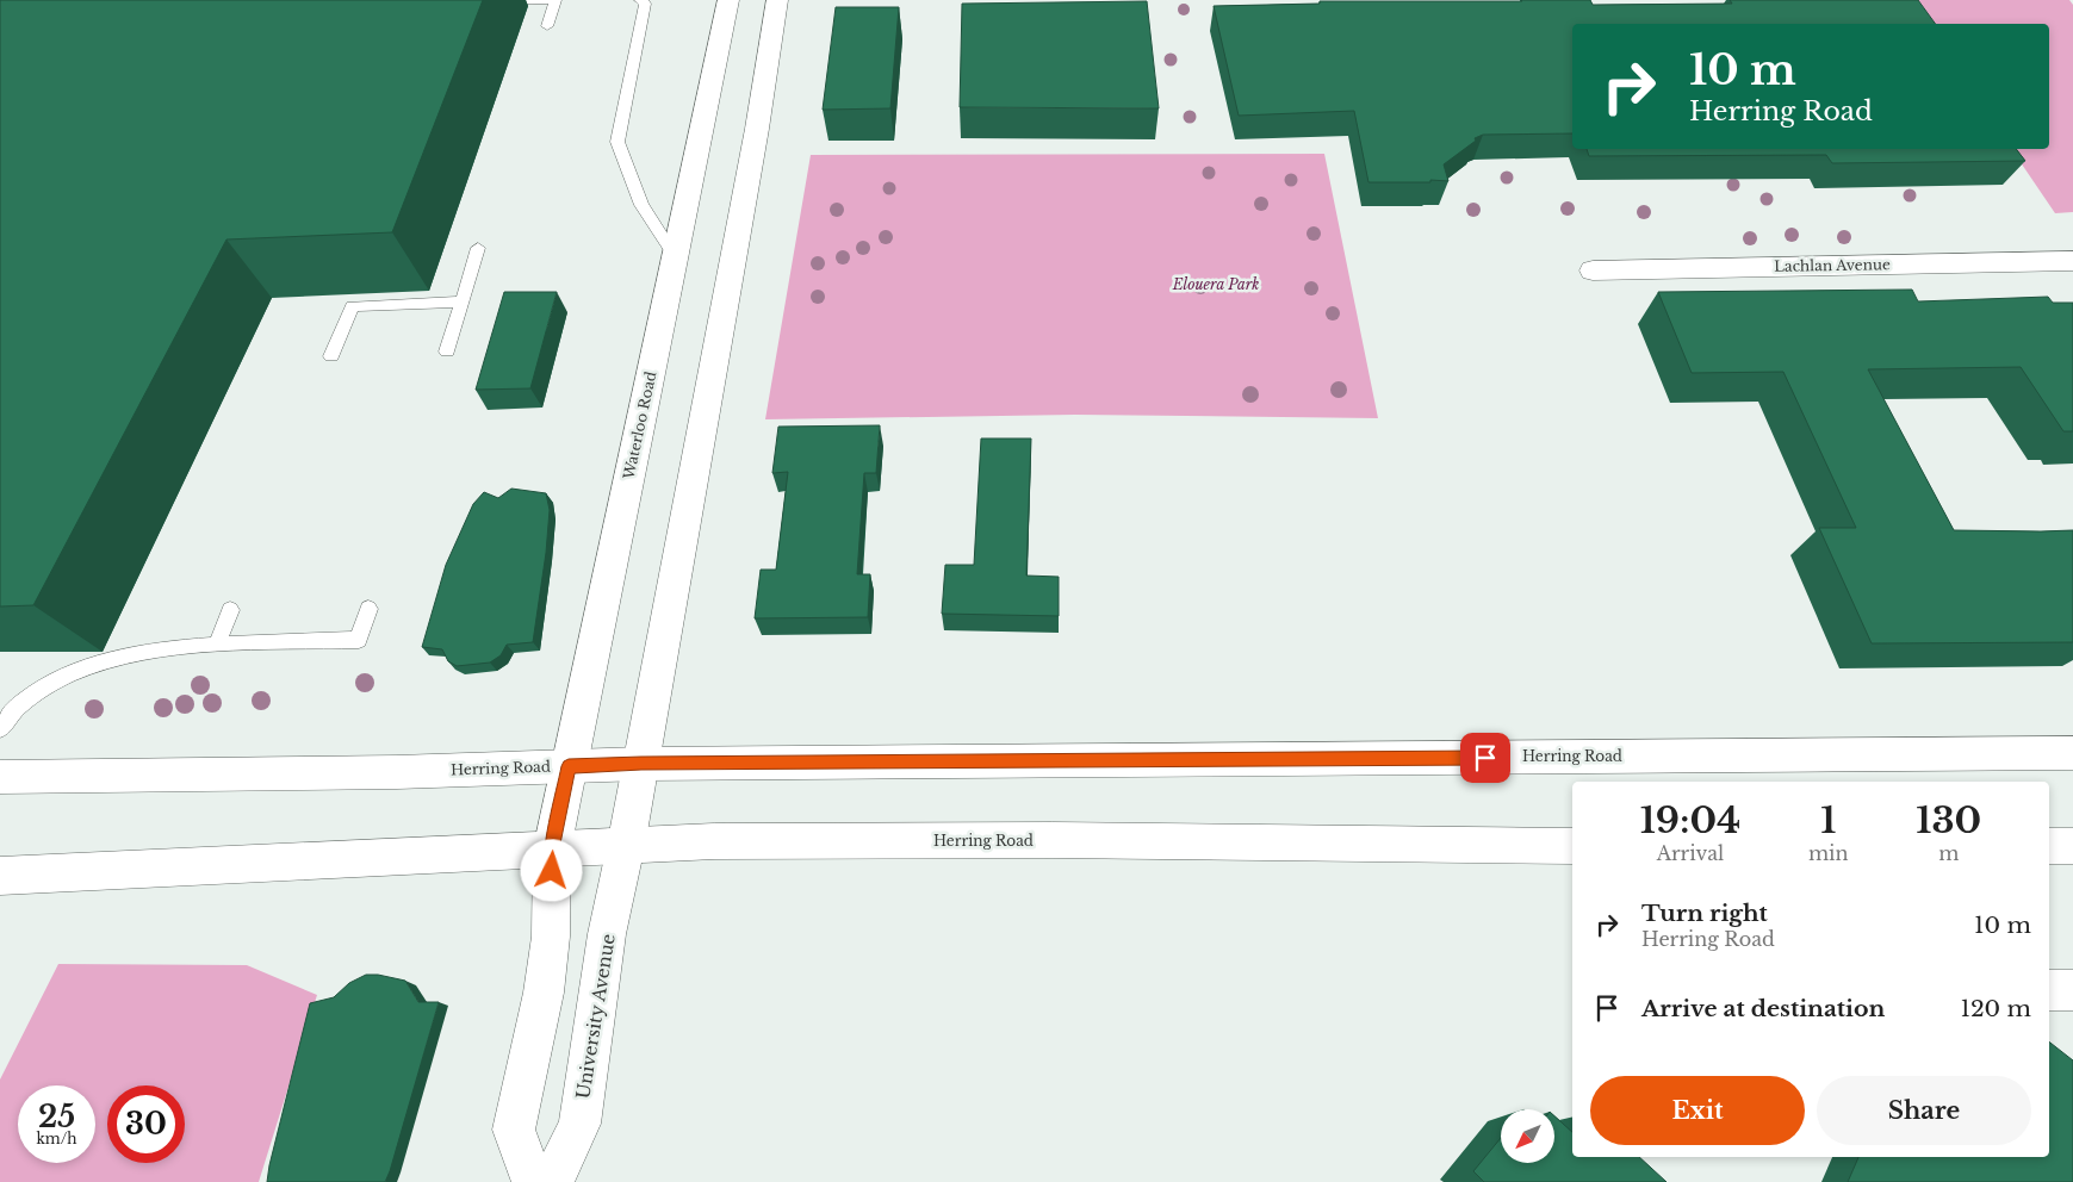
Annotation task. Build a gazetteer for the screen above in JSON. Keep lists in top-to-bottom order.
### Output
{
  "streets": {
    "street": [
      "Lachlan Avenue",
      "Waterloo Road",
      "Herring Road",
      "University Avenue"
    ]
  },
  "crossings": [
    ["Waterloo Road", "Herring Road"],
    ["Herring Road", "University Avenue"]
  ],
  "parks": ["Elouera Park"],
  "north": "bottom left",
  "page": {
    "turn": ["10 m", "Herring Road"],
    "eta": [
      "19:04",
      "Arrival",
      "1",
      "min",
      "130",
      "m"
    ],
    "list": [
      {
        "name": "Turn right",
        "note": "Herring Road",
        "value": "10 m"
      },
      {
        "name": "Arrive at destination",
        "value": "120 m"
      }
    ],
    "buttons": ["Exit", "Share"],
    "speed": "25 km/h",
    "limit": "30"
  }
}
